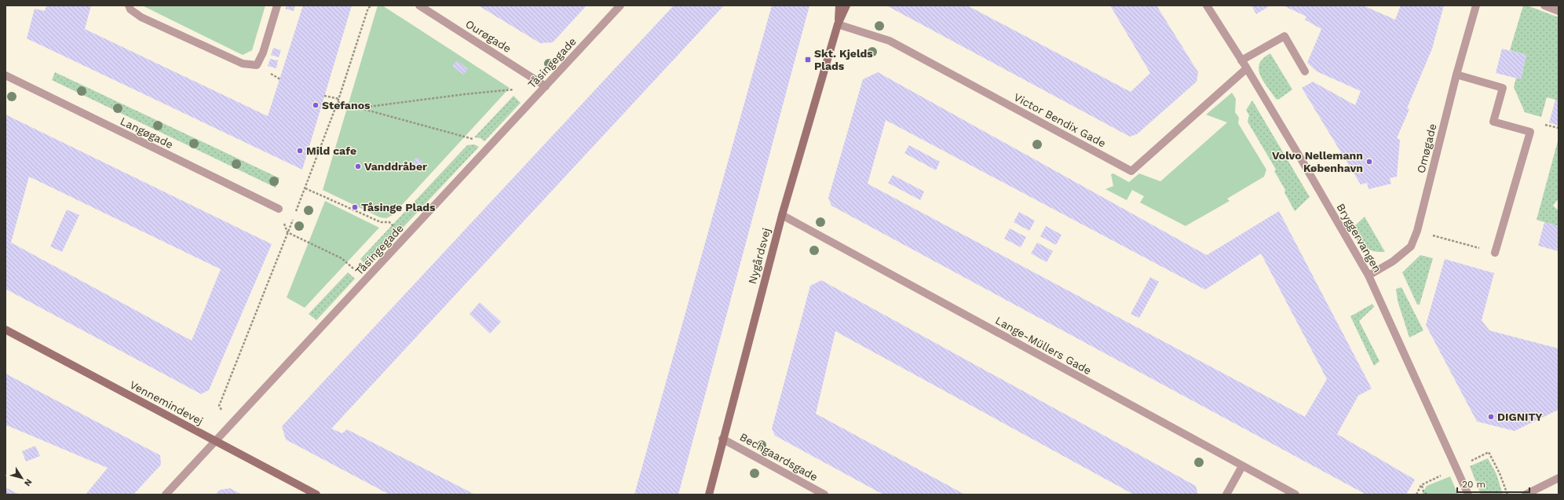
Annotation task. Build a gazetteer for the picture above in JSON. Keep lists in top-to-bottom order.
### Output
{
  "streets": {
    "street": [
      "Ourøgade",
      "Tåsingegade",
      "Victor Bendix Gade",
      "Langøgade",
      "Omøgade",
      "Bryggervangen",
      "Nygårdsvej",
      "Lange-Müllers Gade",
      "Vennemindevej",
      "Bechgaardsgade"
    ]
  },
  "crossings": [
    ["Ourøgade", "Tåsingegade"],
    ["Tåsingegade", "Vennemindevej"],
    ["Victor Bendix Gade", "Bryggervangen"],
    ["Victor Bendix Gade", "Nygårdsvej"],
    ["Omøgade", "Bryggervangen"],
    ["Nygårdsvej", "Lange-Müllers Gade"],
    ["Nygårdsvej", "Bechgaardsgade"]
  ],
  "places": {
    "transit": ["Skt. Kjelds Plads"],
    "other": [
      "Stefanos",
      "Mild cafe",
      "Volvo Nellemann København",
      "Vanddråber",
      "Tåsinge Plads",
      "DIGNITY"
    ]
  },
  "scale_bar": "20 m",
  "north": "bottom right"
}
